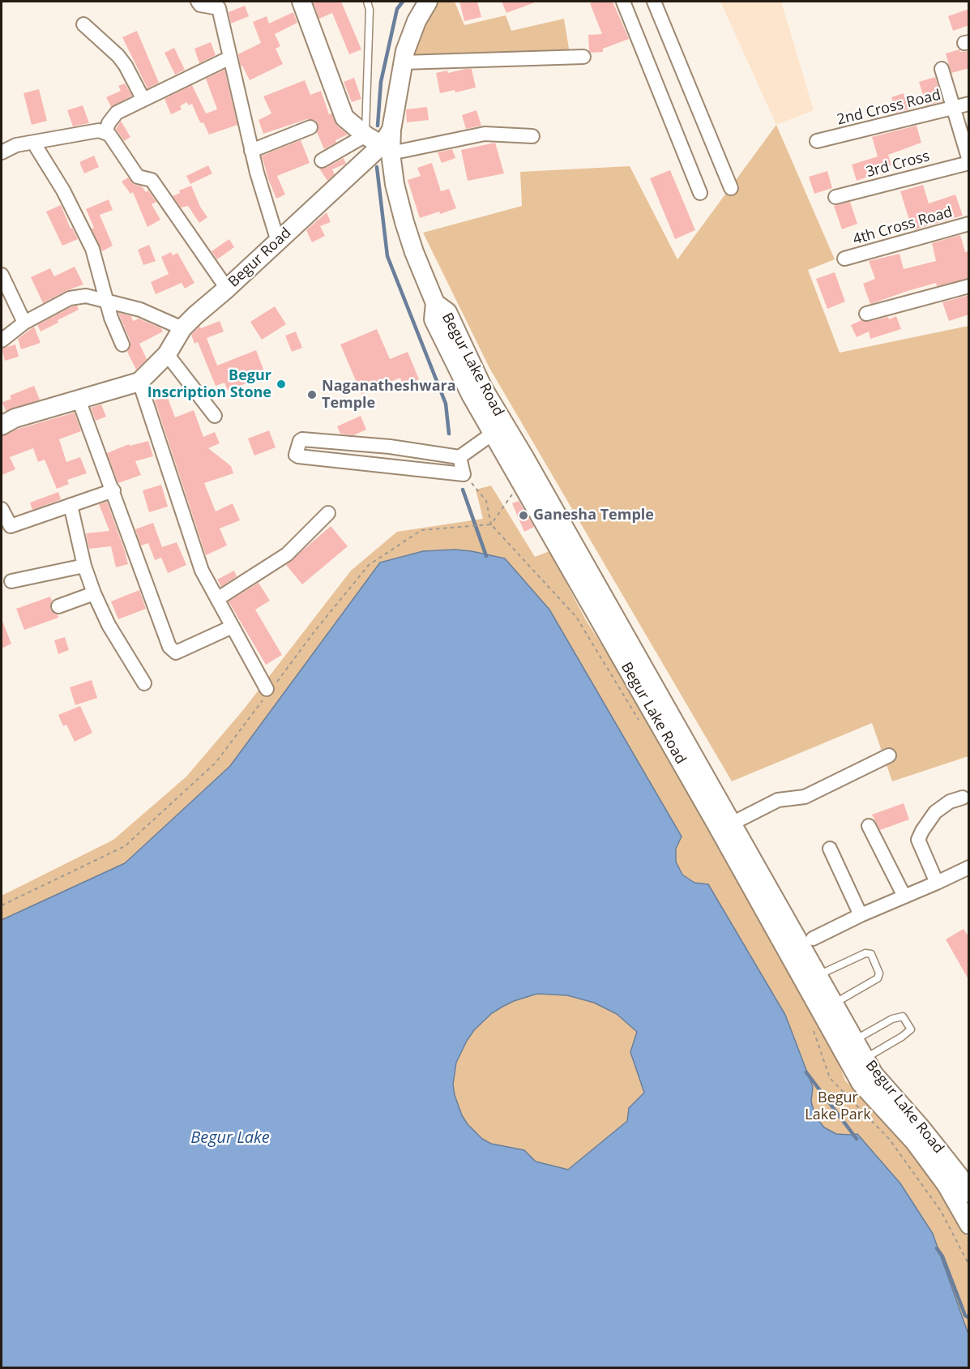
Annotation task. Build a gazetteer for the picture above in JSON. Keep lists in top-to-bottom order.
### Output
{
  "streets": {
    "main road": ["Begur Road", "Begur Lake Road"],
    "street": ["2nd Cross Road", "3rd Cross", "4th Cross Road"]
  },
  "water": ["Begur Lake"],
  "parks": ["Begur Lake Park"],
  "places": ["Begur Inscription Stone", "Naganatheshwara Temple", "Ganesha Temple"]
}
